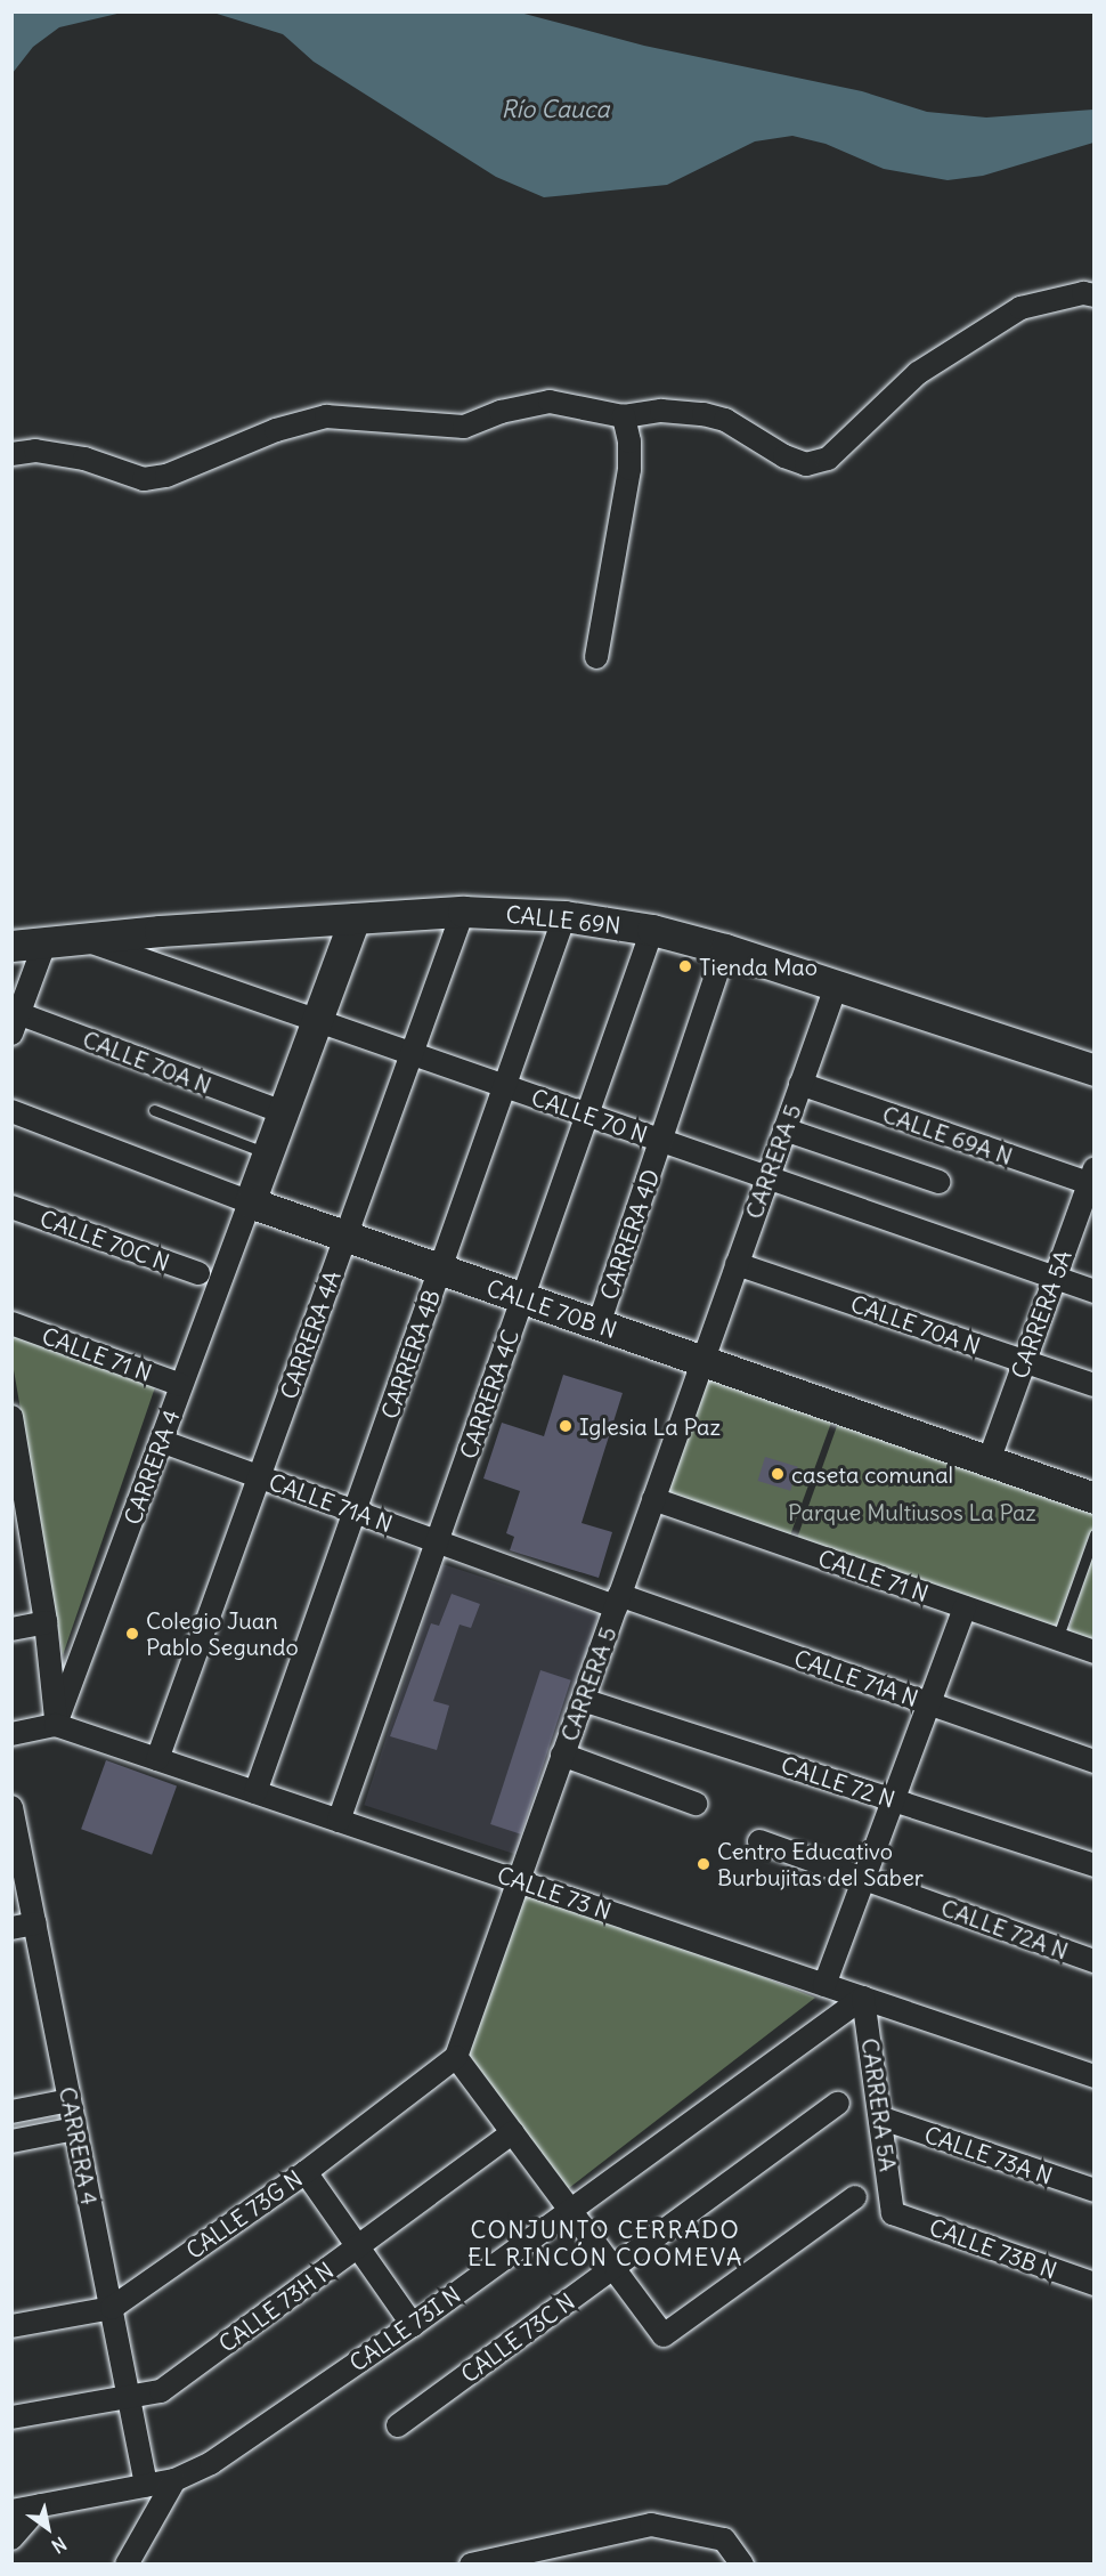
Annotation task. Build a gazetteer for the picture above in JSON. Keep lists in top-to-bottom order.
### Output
{
  "streets": {
    "street": [
      "CALLE 69N",
      "CALLE 70A N",
      "CALLE 70 N",
      "CALLE 69A N",
      "CARRERA 5",
      "CARRERA 4D",
      "CALLE 70C N",
      "CALLE 70B N",
      "CARRERA 5A",
      "CARRERA 4A",
      "CALLE 71 N",
      "CARRERA 4B",
      "CARRERA 4C",
      "CARRERA 4",
      "CALLE 71A N",
      "CALLE 72 N",
      "CALLE 73 N",
      "CALLE 72A N",
      "CALLE 73A N",
      "CALLE 73G N",
      "CALLE 73B N",
      "CALLE 73H N",
      "CALLE 73I N",
      "CALLE 73C N"
    ]
  },
  "crossings": [
    ["CALLE 69N", "CALLE 70 N"],
    ["CALLE 69N", "CARRERA 5"],
    ["CALLE 69N", "CARRERA 4D"],
    ["CALLE 69N", "CARRERA 4A"],
    ["CALLE 69N", "CARRERA 4B"],
    ["CALLE 69N", "CARRERA 4C"],
    ["CALLE 69N", "CARRERA 4"],
    ["CALLE 70A N", "CARRERA 5"],
    ["CALLE 70A N", "CARRERA 5A"],
    ["CALLE 70A N", "CARRERA 4"],
    ["CALLE 70 N", "CARRERA 5"],
    ["CALLE 70 N", "CARRERA 4D"],
    ["CALLE 70 N", "CARRERA 5A"],
    ["CALLE 70 N", "CARRERA 4A"],
    ["CALLE 70 N", "CARRERA 4B"],
    ["CALLE 70 N", "CARRERA 4C"],
    ["CALLE 70 N", "CARRERA 4"],
    ["CALLE 69A N", "CARRERA 5"],
    ["CALLE 69A N", "CARRERA 5A"],
    ["CARRERA 5", "CALLE 70B N"],
    ["CARRERA 5", "CALLE 71 N"],
    ["CARRERA 5", "CALLE 71A N"],
    ["CARRERA 5", "CALLE 72 N"],
    ["CARRERA 5", "CALLE 73 N"],
    ["CARRERA 5", "CALLE 73G N"],
    ["CARRERA 4D", "CALLE 70B N"],
    ["CALLE 70B N", "CARRERA 5A"],
    ["CALLE 70B N", "CARRERA 4A"],
    ["CALLE 70B N", "CARRERA 4B"],
    ["CALLE 70B N", "CARRERA 4C"],
    ["CALLE 70B N", "CARRERA 4"],
    ["CARRERA 5A", "CALLE 73 N"],
    ["CARRERA 5A", "CALLE 73A N"],
    ["CARRERA 5A", "CALLE 73B N"],
    ["CARRERA 5A", "CALLE 73I N"],
    ["CARRERA 4A", "CALLE 71A N"],
    ["CARRERA 4A", "CALLE 73 N"],
    ["CALLE 71 N", "CARRERA 4"],
    ["CARRERA 4B", "CALLE 71A N"],
    ["CARRERA 4B", "CALLE 73 N"],
    ["CARRERA 4C", "CALLE 71A N"],
    ["CARRERA 4C", "CALLE 73 N"],
    ["CARRERA 4", "CALLE 71A N"],
    ["CARRERA 4", "CALLE 73 N"],
    ["CARRERA 4", "CALLE 73G N"],
    ["CARRERA 4", "CALLE 73H N"],
    ["CARRERA 4", "CALLE 73I N"],
    ["CALLE 73 N", "CALLE 73I N"]
  ],
  "districts": ["CONJUNTO CERRADO EL RINCÓN COOMEVA"],
  "water": ["Río Cauca"],
  "parks": ["Parque Multiusos La Paz"],
  "places": [
    "Tienda Mao",
    "Iglesia La Paz",
    "caseta comunal",
    "Colegio Juan Pablo Segundo",
    "Centro Educativo Burbujitas del Saber"
  ],
  "north": "bottom right"
}
